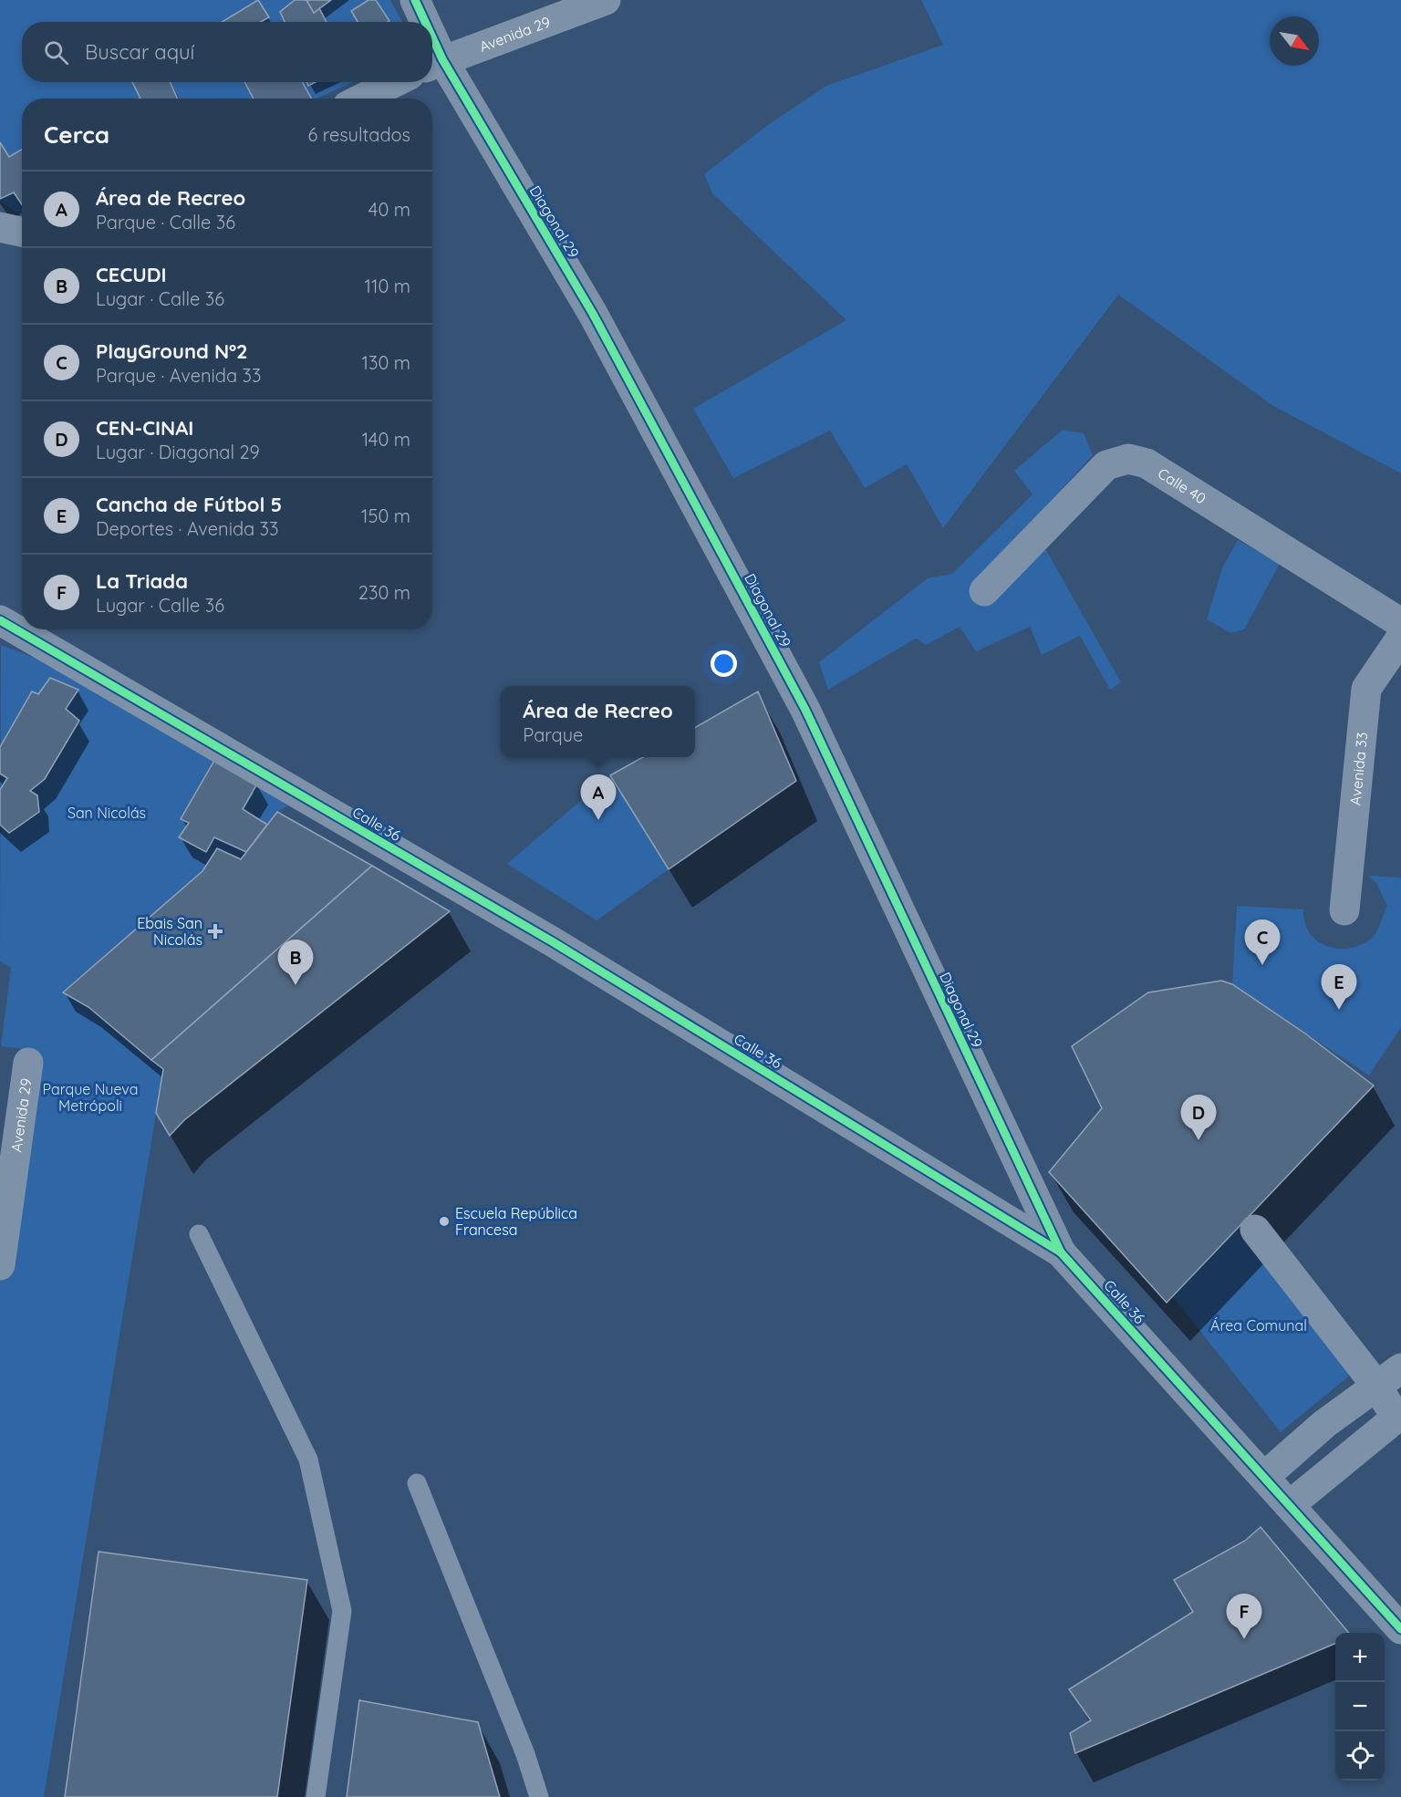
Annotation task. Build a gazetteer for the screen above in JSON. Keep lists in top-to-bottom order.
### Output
{
  "streets": {
    "street": [
      "Avenida 29",
      "Diagonal 29",
      "Calle 40",
      "Avenida 33",
      "Calle 36"
    ]
  },
  "crossings": [
    ["Avenida 29", "Diagonal 29"],
    ["Diagonal 29", "Calle 36"]
  ],
  "parks": ["San Nicolás", "Parque Nueva Metrópoli", "Área Comunal"],
  "places": {
    "health": ["Ebais San Nicolás"],
    "other": ["Escuela República Francesa"]
  },
  "north": "bottom right",
  "page": {
    "search": "Buscar aquí",
    "heading": ["Cerca", "6 resultados"],
    "list": [
      {
        "mark": "A",
        "name": "Área de Recreo",
        "note": "Parque · Calle 36",
        "value": "40 m"
      },
      {
        "mark": "B",
        "name": "CECUDI",
        "note": "Lugar · Calle 36",
        "value": "110 m"
      },
      {
        "mark": "C",
        "name": "PlayGround Nº2",
        "note": "Parque · Avenida 33",
        "value": "130 m"
      },
      {
        "mark": "D",
        "name": "CEN-CINAI",
        "note": "Lugar · Diagonal 29",
        "value": "140 m"
      },
      {
        "mark": "E",
        "name": "Cancha de Fútbol 5",
        "note": "Deportes · Avenida 33",
        "value": "150 m"
      },
      {
        "mark": "F",
        "name": "La Triada",
        "note": "Lugar · Calle 36",
        "value": "230 m"
      }
    ],
    "popup": ["Área de Recreo", "Parque"],
    "pins": [
      "A",
      "C",
      "B",
      "E",
      "D",
      "F"
    ],
    "map_buttons": ["+", "−"]
  }
}
